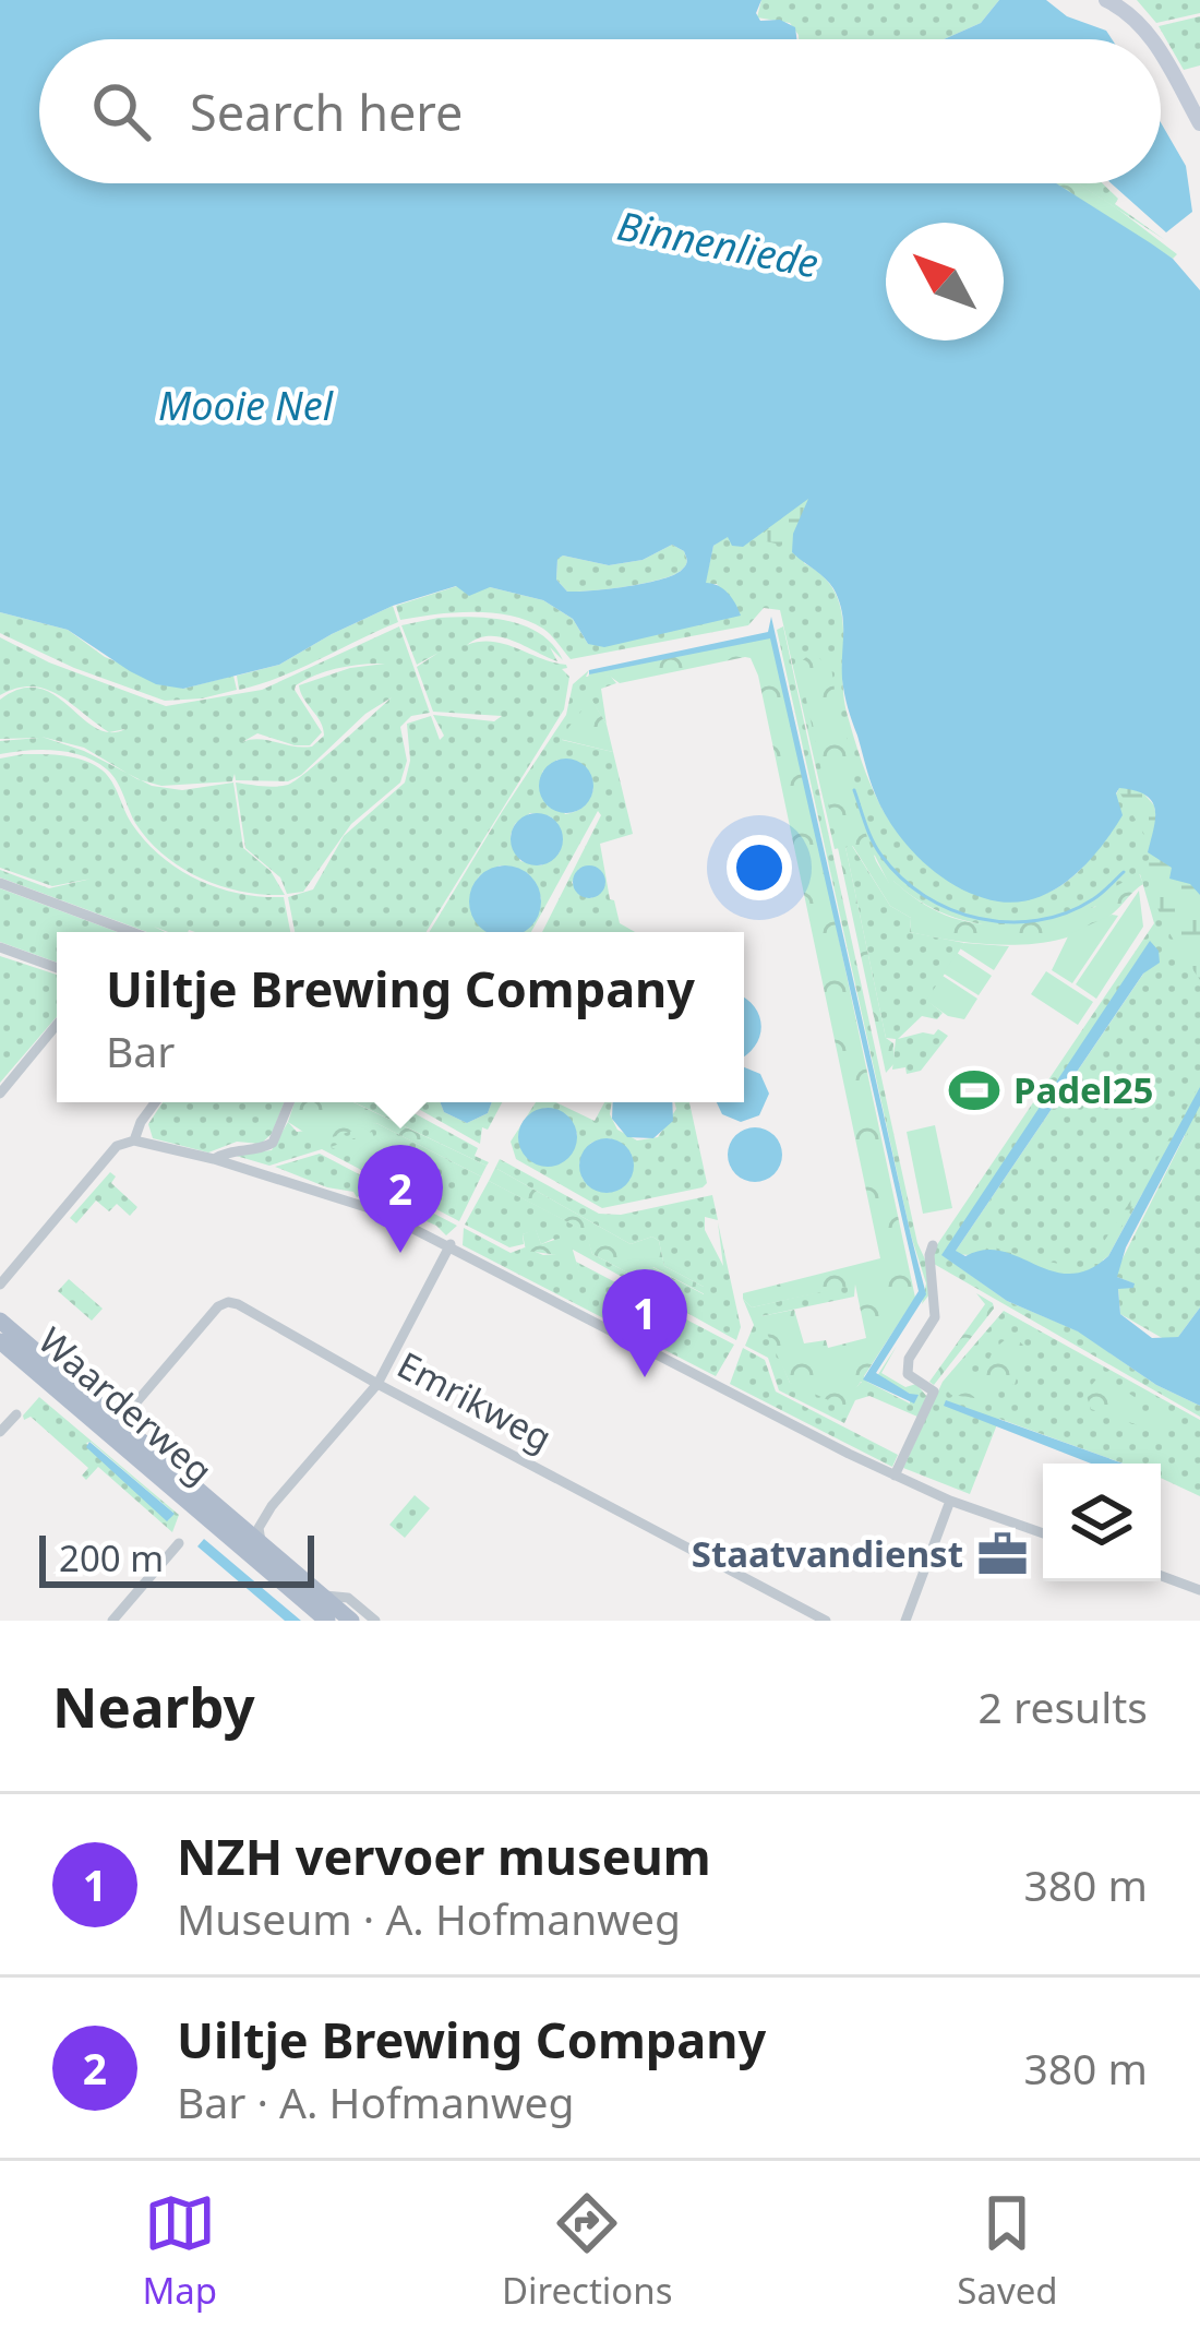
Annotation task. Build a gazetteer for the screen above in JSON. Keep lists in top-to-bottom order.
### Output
{
  "streets": {
    "main road": ["Waarderweg"],
    "street": ["Emrikweg"]
  },
  "water": ["Binnenliede", "Mooie Nel"],
  "places": {
    "sports": ["Padel25"],
    "office": ["Staatvandienst"]
  },
  "scale_bar": "200 m",
  "north": "top left",
  "page": {
    "search": "Search here",
    "popup": ["Uiltje Brewing Company", "Bar"],
    "pins": ["2", "1"],
    "scale": "200 m",
    "heading": ["Nearby", "2 results"],
    "list": [
      {
        "mark": "1",
        "name": "NZH vervoer museum",
        "note": "Museum · A. Hofmanweg",
        "value": "380 m"
      },
      {
        "mark": "2",
        "name": "Uiltje Brewing Company",
        "note": "Bar · A. Hofmanweg",
        "value": "380 m"
      }
    ],
    "nav": ["Map", "Directions", "Saved"]
  }
}
